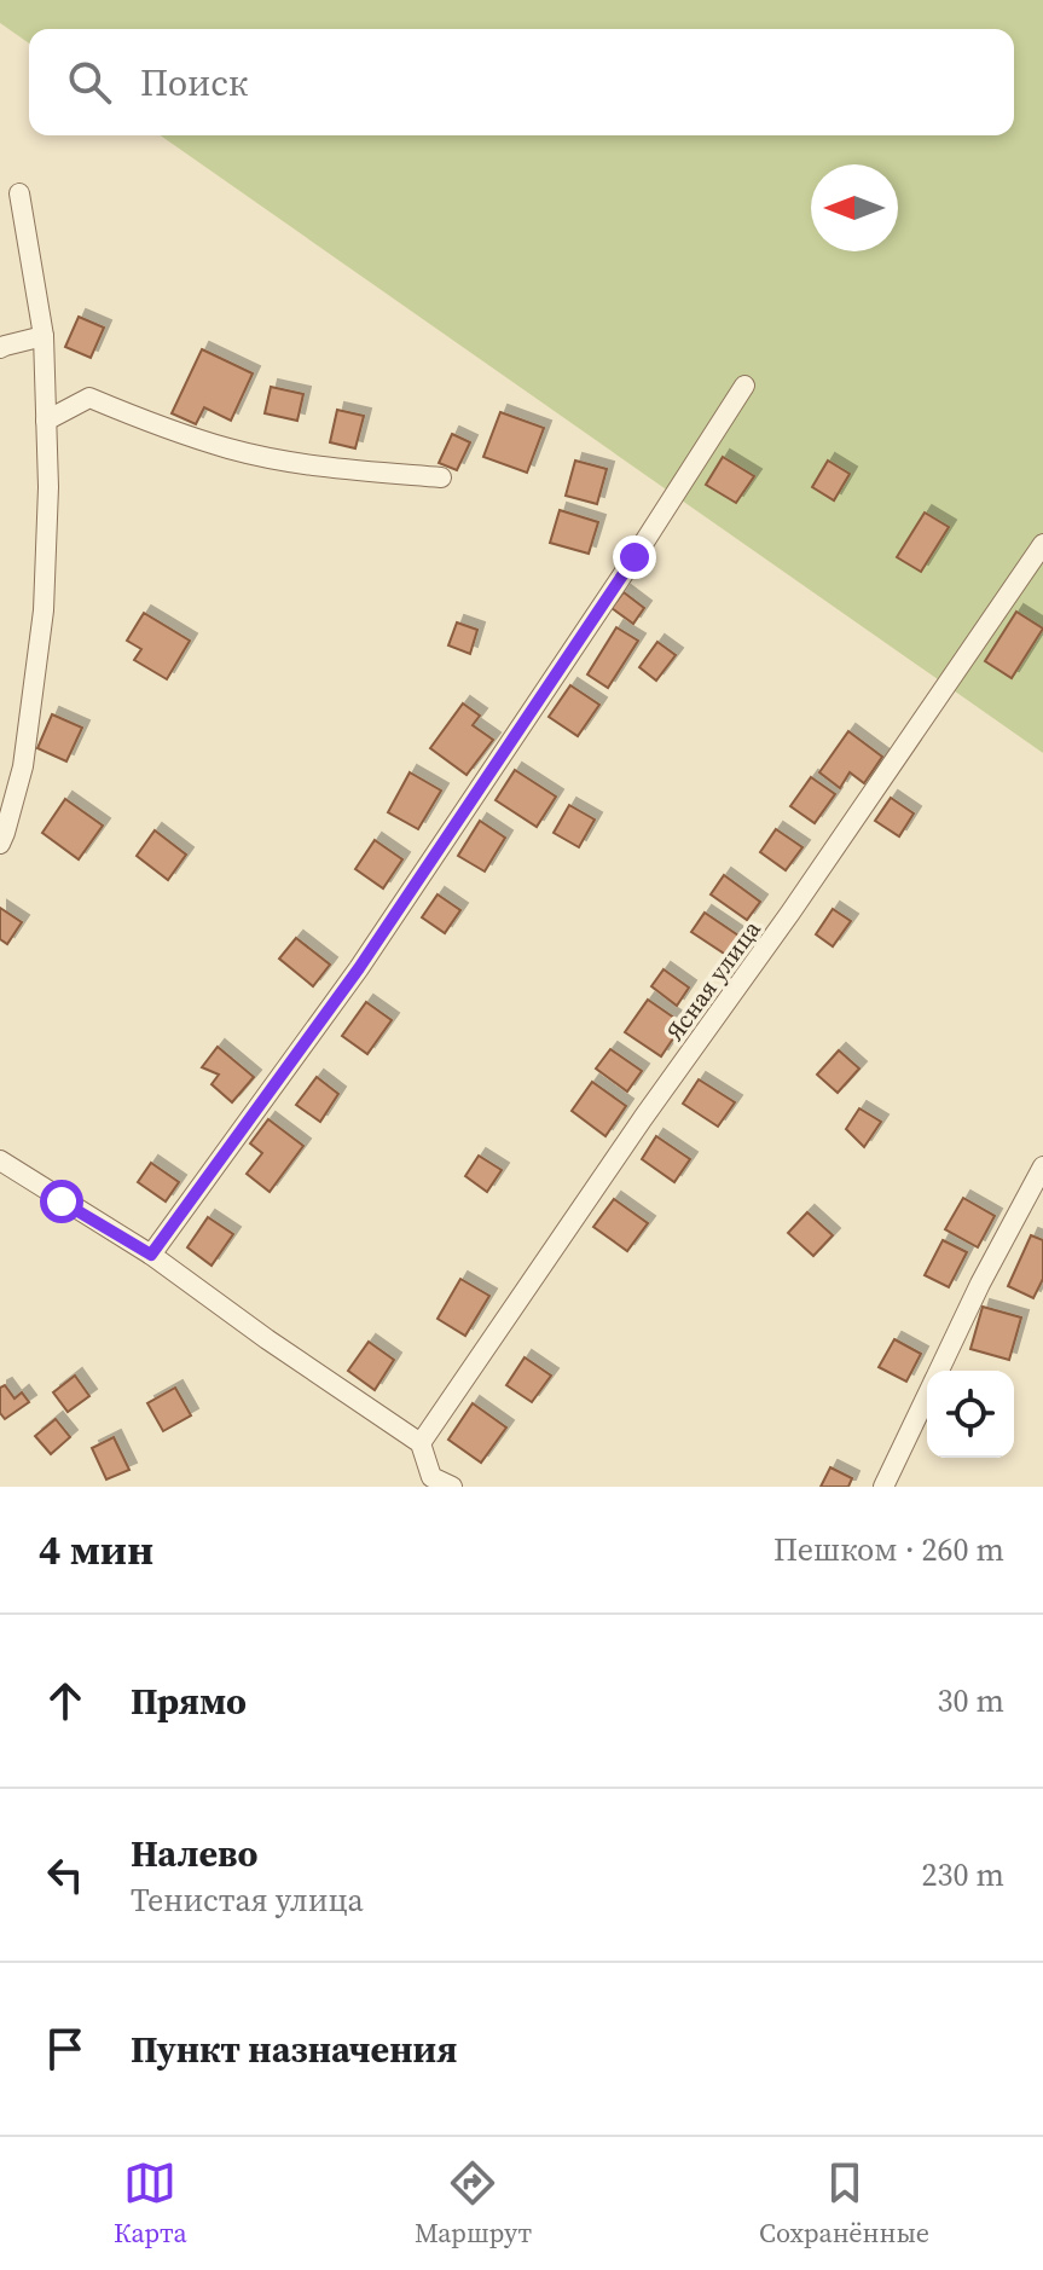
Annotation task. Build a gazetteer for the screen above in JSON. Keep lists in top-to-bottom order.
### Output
{
  "streets": {
    "street": ["Ясная улица"]
  },
  "north": "left",
  "page": {
    "search": "Поиск",
    "heading": ["4 мин", "Пешком · 260 m"],
    "list": [
      ["Прямо", "30 m"],
      ["Налево", "Тенистая улица", "230 m"],
      "Пункт назначения"
    ],
    "nav": ["Карта", "Маршрут", "Сохранённые"]
  }
}
